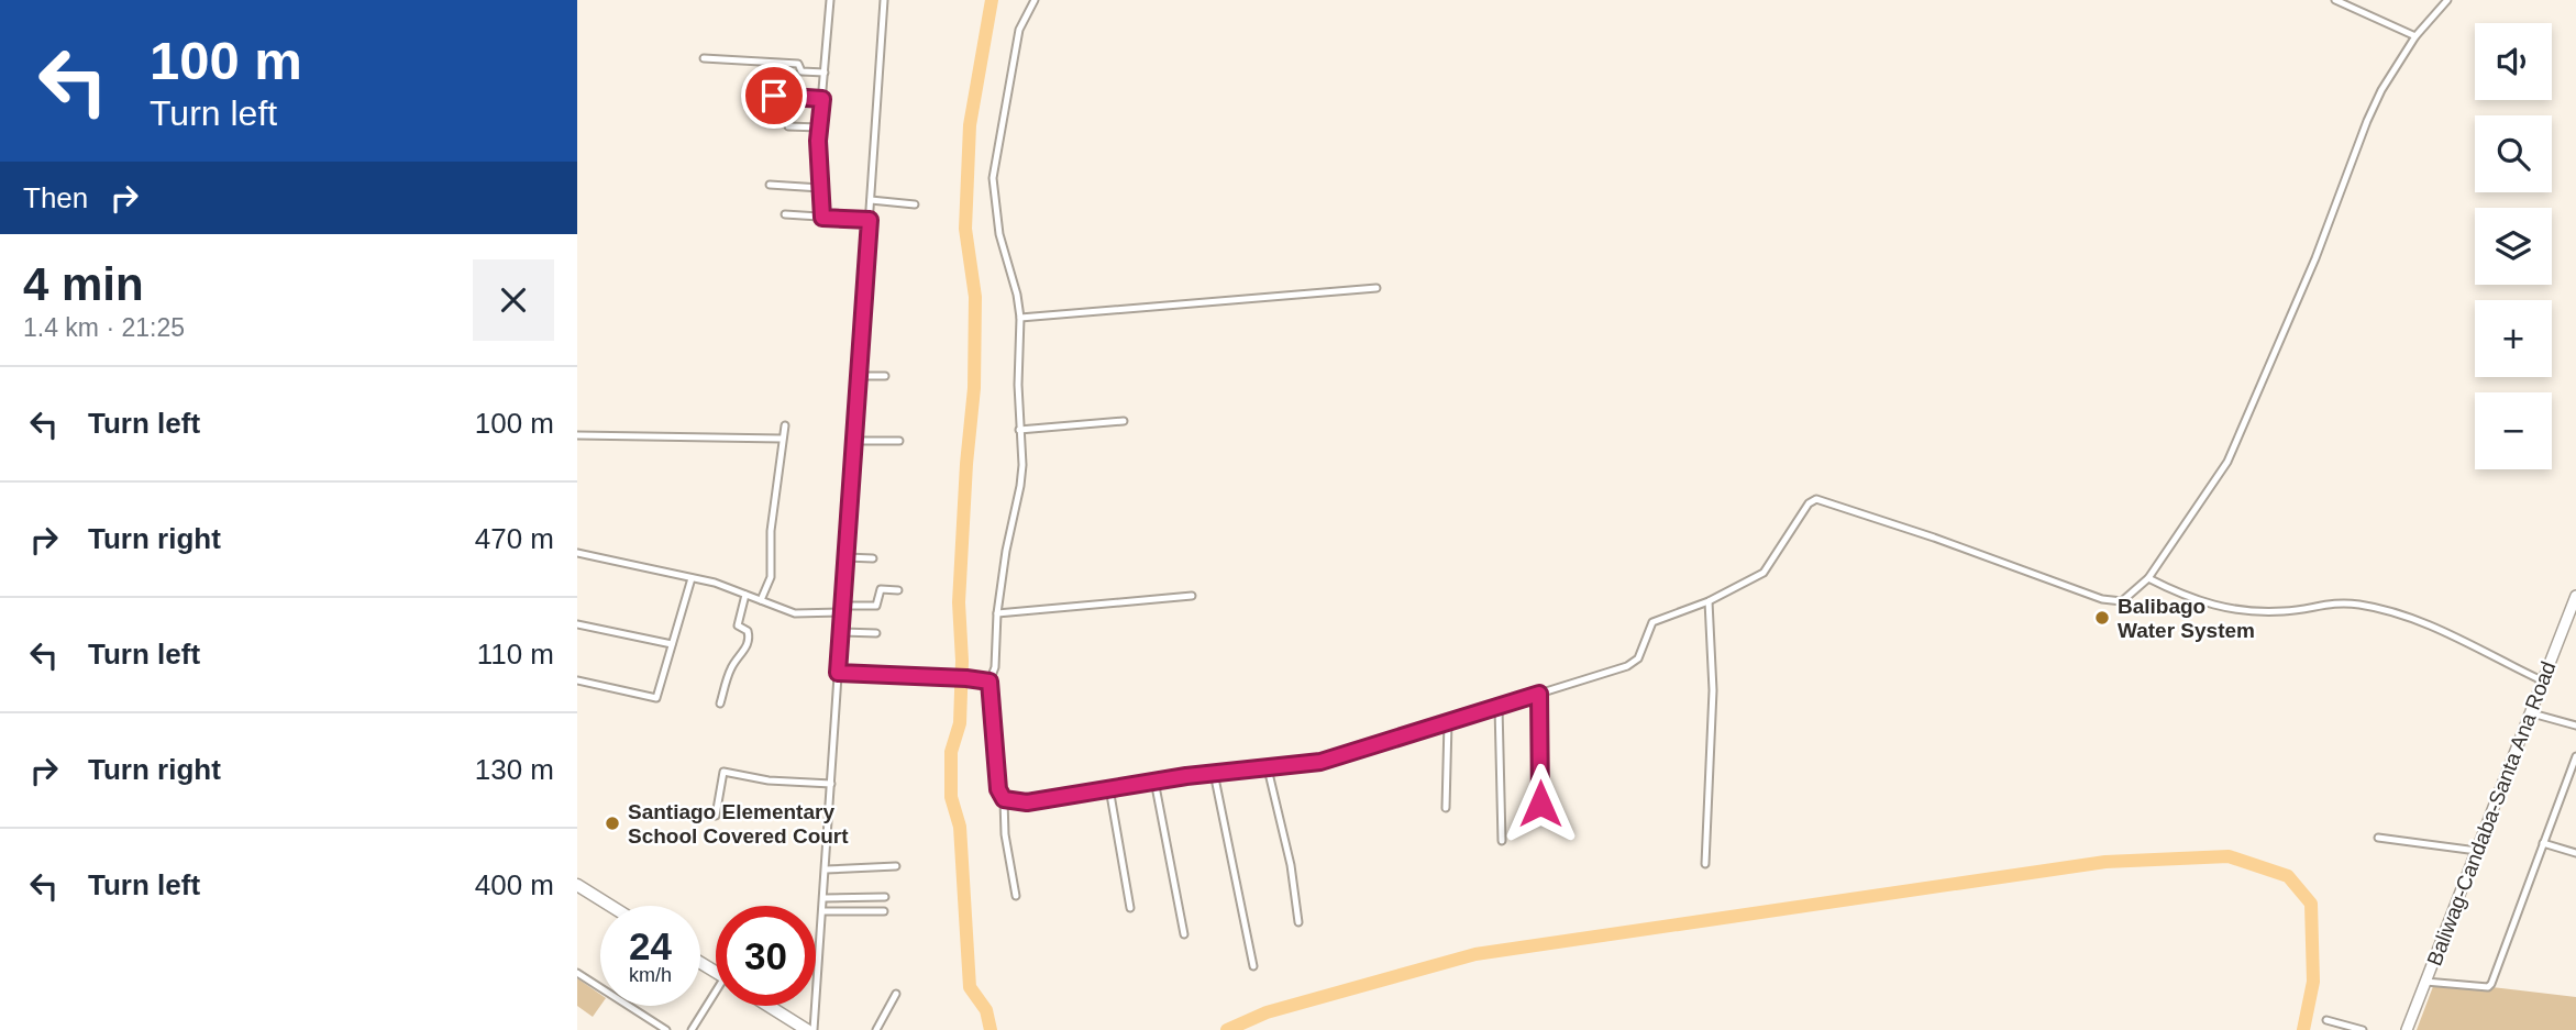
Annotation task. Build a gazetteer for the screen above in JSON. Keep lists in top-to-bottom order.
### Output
{
  "streets": {
    "main road": ["Baliwag-Candaba-Santa Ana Road"]
  },
  "places": ["Balibago Water System", "Santiago Elementary School Covered Court"],
  "page": {
    "turn": ["100 m", "Turn left"],
    "map_buttons": ["+", "−"],
    "then": "Then",
    "heading": ["4 min", "1.4 km · 21:25"],
    "list": [
      {
        "name": "Turn left",
        "value": "100 m"
      },
      {
        "name": "Turn right",
        "value": "470 m"
      },
      {
        "name": "Turn left",
        "value": "110 m"
      },
      {
        "name": "Turn right",
        "value": "130 m"
      },
      {
        "name": "Turn left",
        "value": "400 m"
      }
    ],
    "speed": "24 km/h",
    "limit": "30"
  }
}
